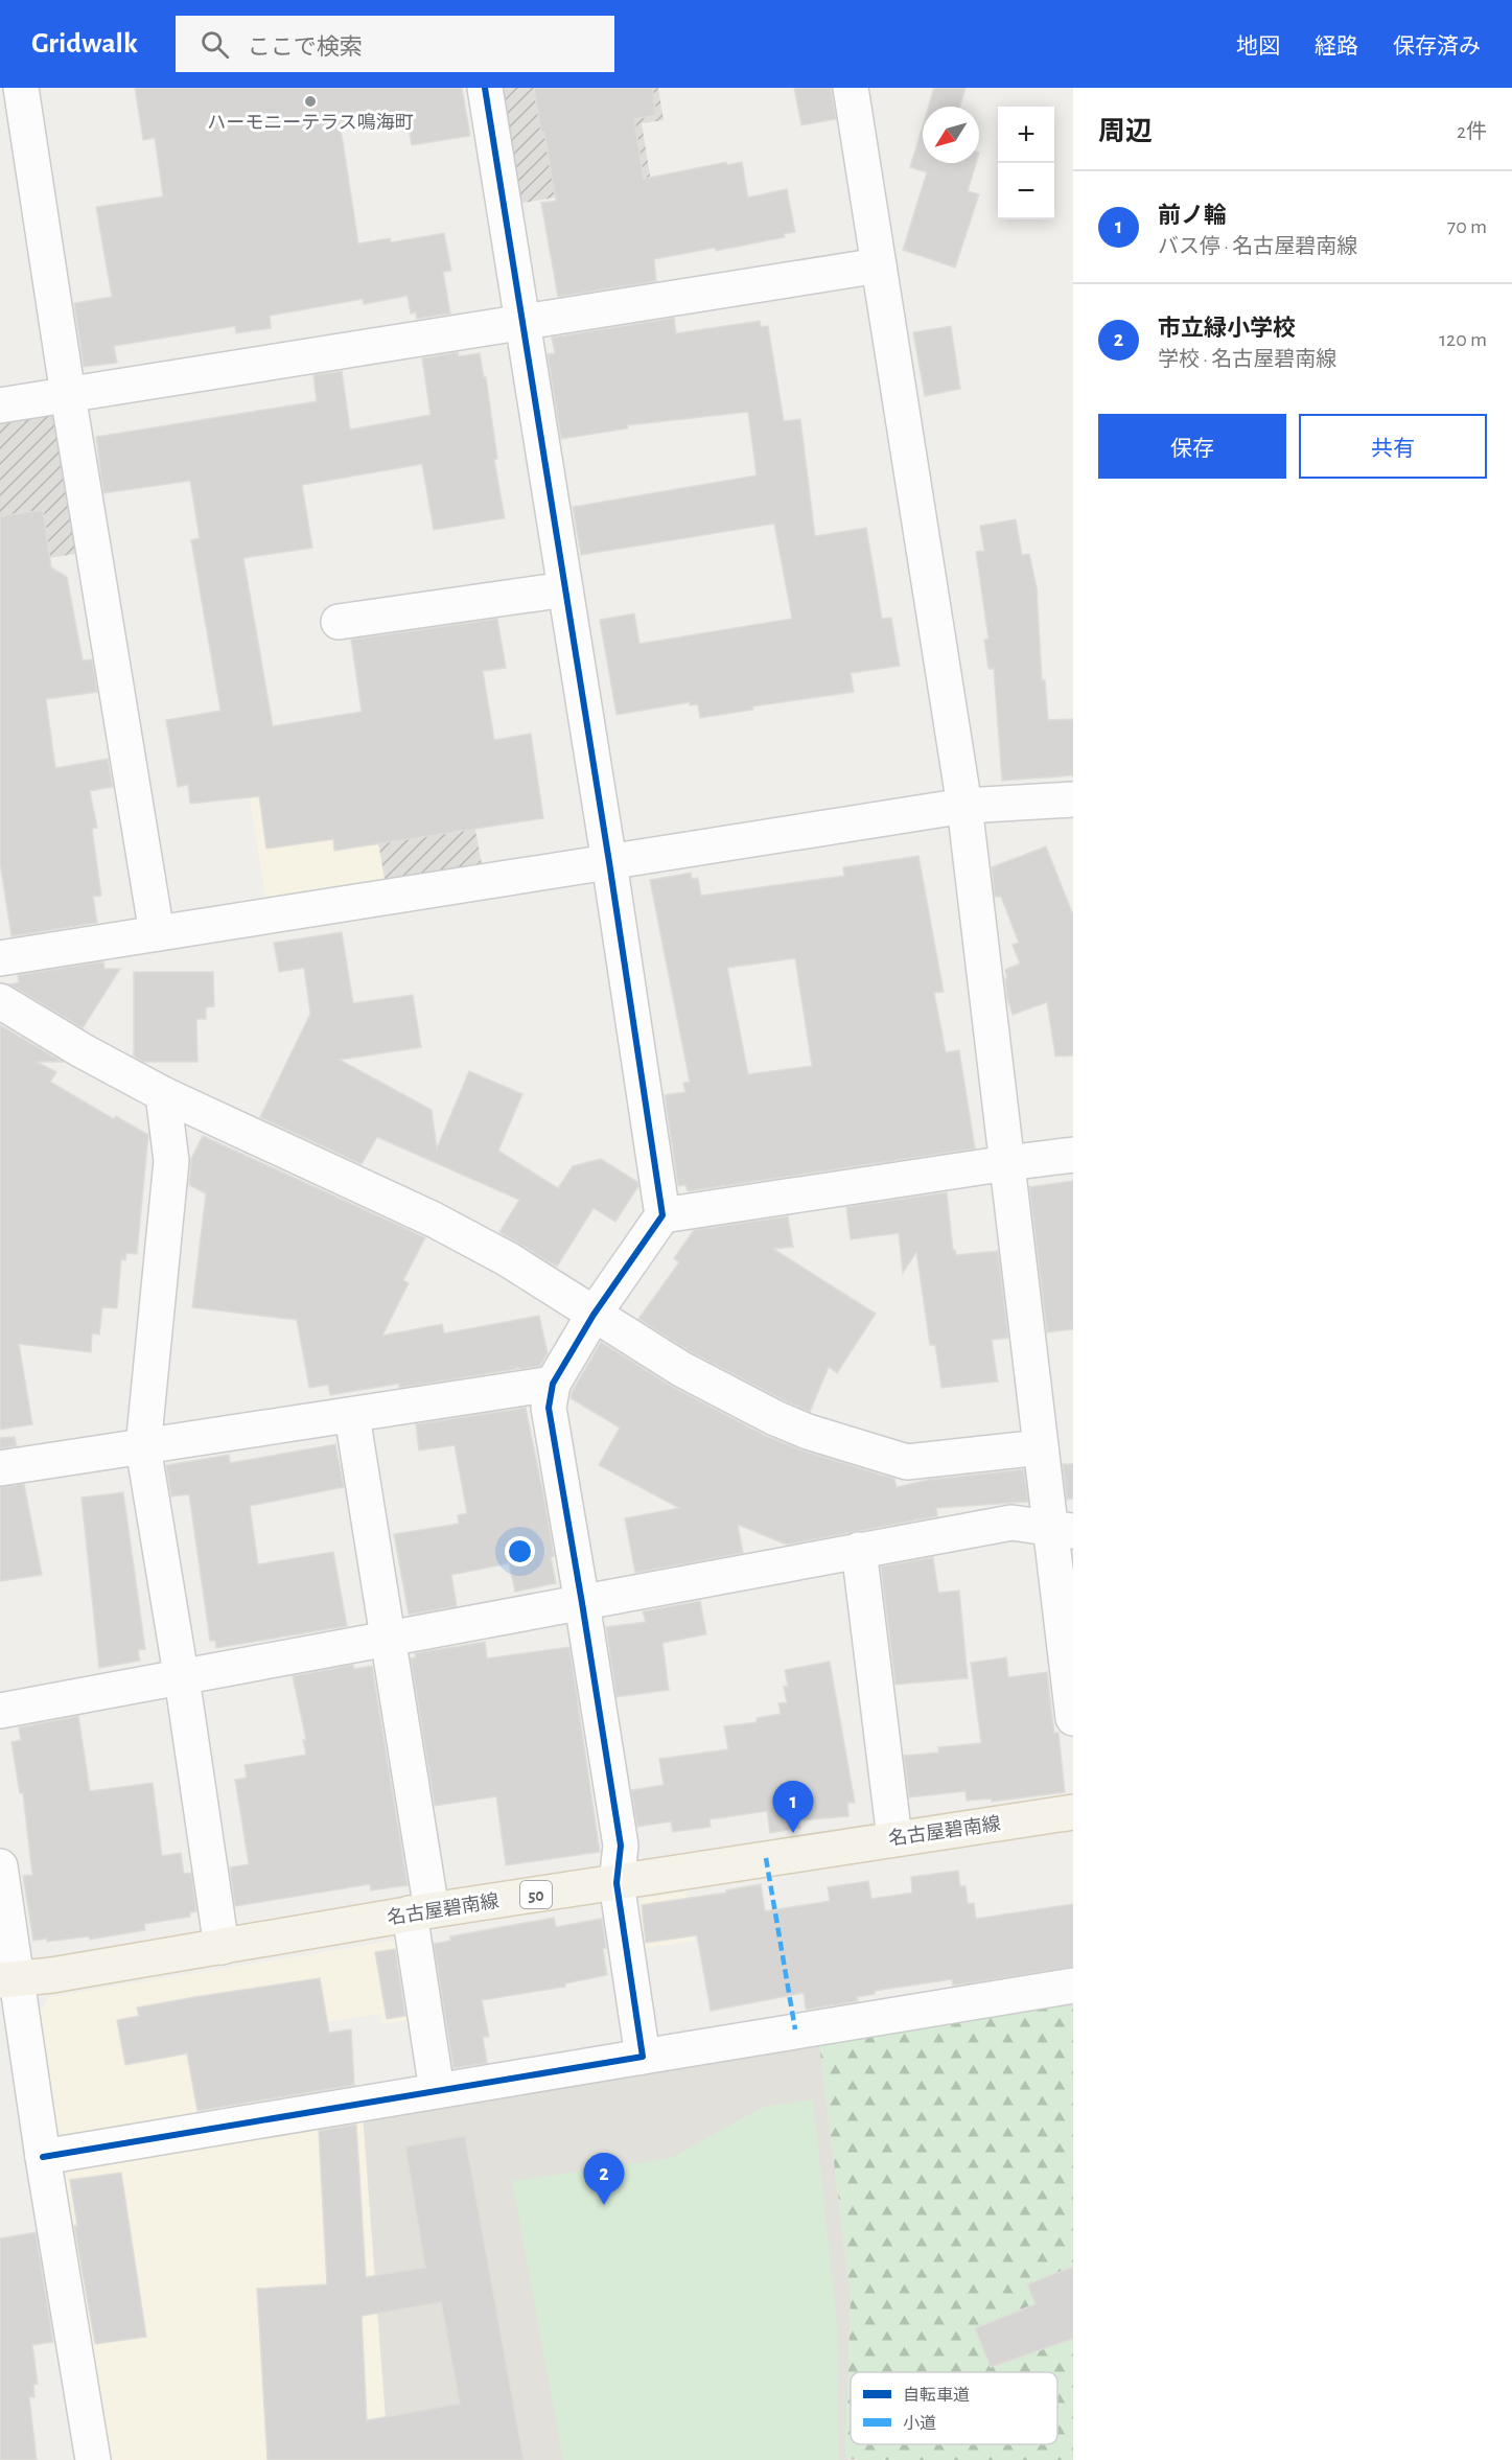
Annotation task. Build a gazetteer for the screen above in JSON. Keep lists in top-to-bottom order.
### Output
{
  "streets": {
    "main road": ["名古屋碧南線", "50"]
  },
  "places": ["ハーモニーテラス鳴海町"],
  "legend": ["自転車道", "小道"],
  "north": "bottom left",
  "page": {
    "header": "Gridwalk",
    "search": "ここで検索",
    "nav": ["地図", "経路", "保存済み"],
    "heading": ["周辺", "2件"],
    "map_buttons": ["+", "−"],
    "list": [
      {
        "mark": "1",
        "name": "前ノ輪",
        "note": "バス停 · 名古屋碧南線",
        "value": "70 m"
      },
      {
        "mark": "2",
        "name": "市立緑小学校",
        "note": "学校 · 名古屋碧南線",
        "value": "120 m"
      }
    ],
    "buttons": ["保存", "共有"],
    "pins": ["1", "2"]
  }
}
